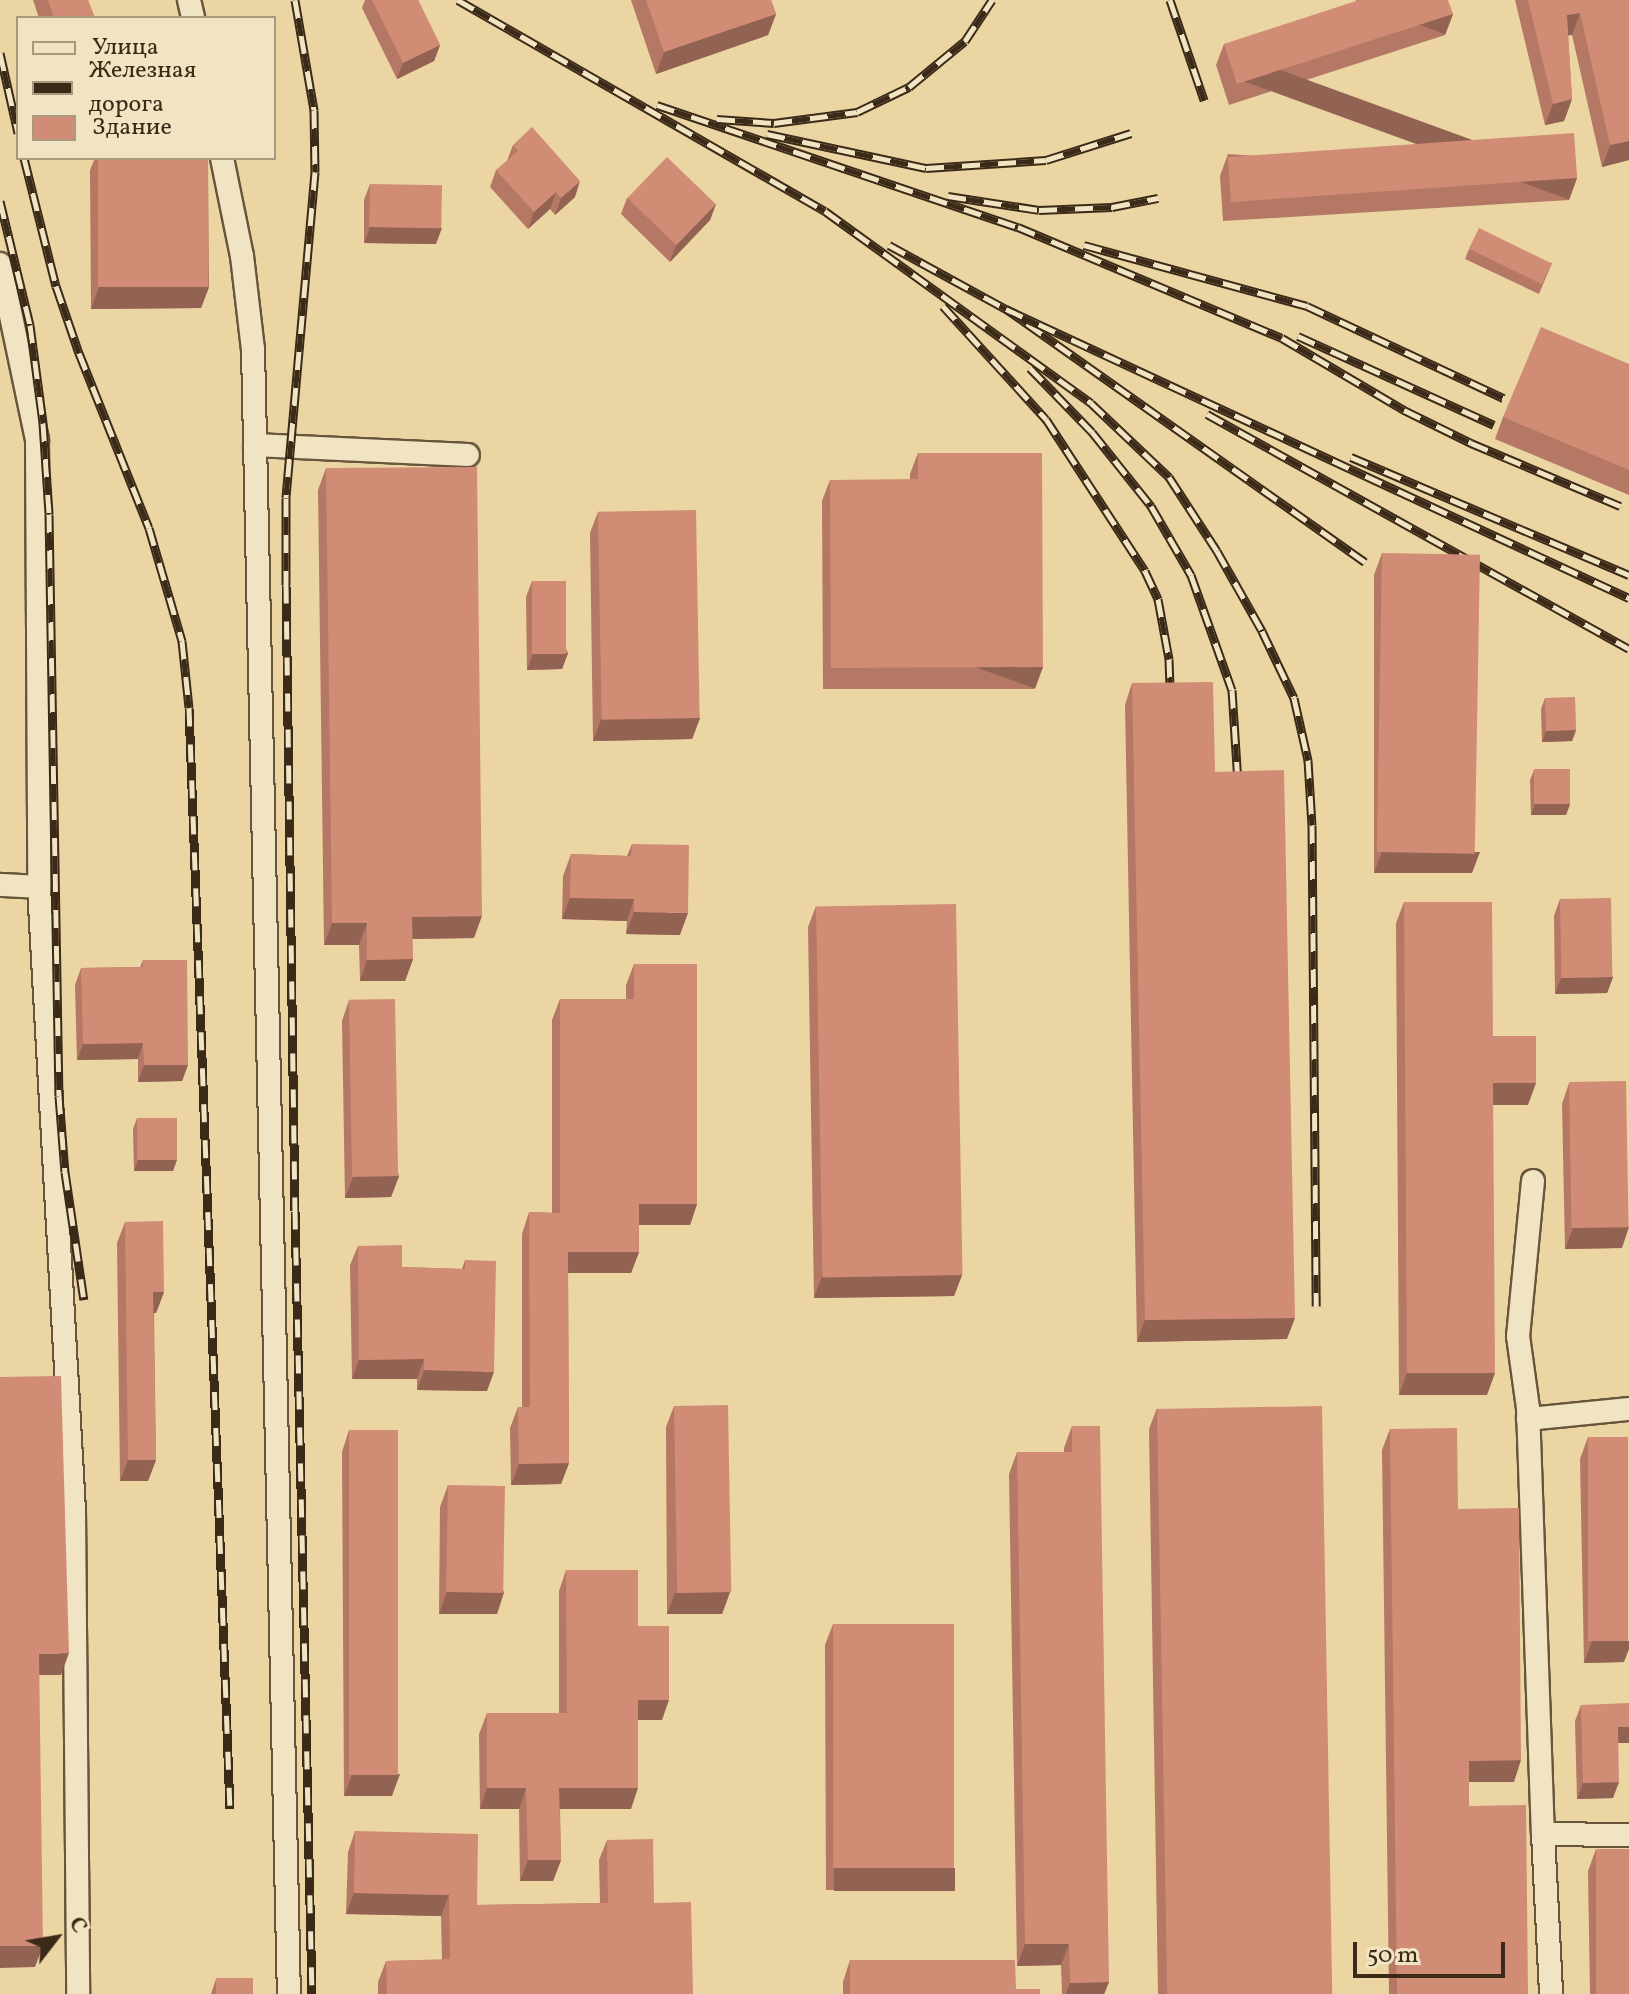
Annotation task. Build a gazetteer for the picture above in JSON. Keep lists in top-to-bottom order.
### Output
{
  "legend": ["Улица", "Железная дорога", "Здание"],
  "scale_bar": "50 m",
  "north": "top right"
}
